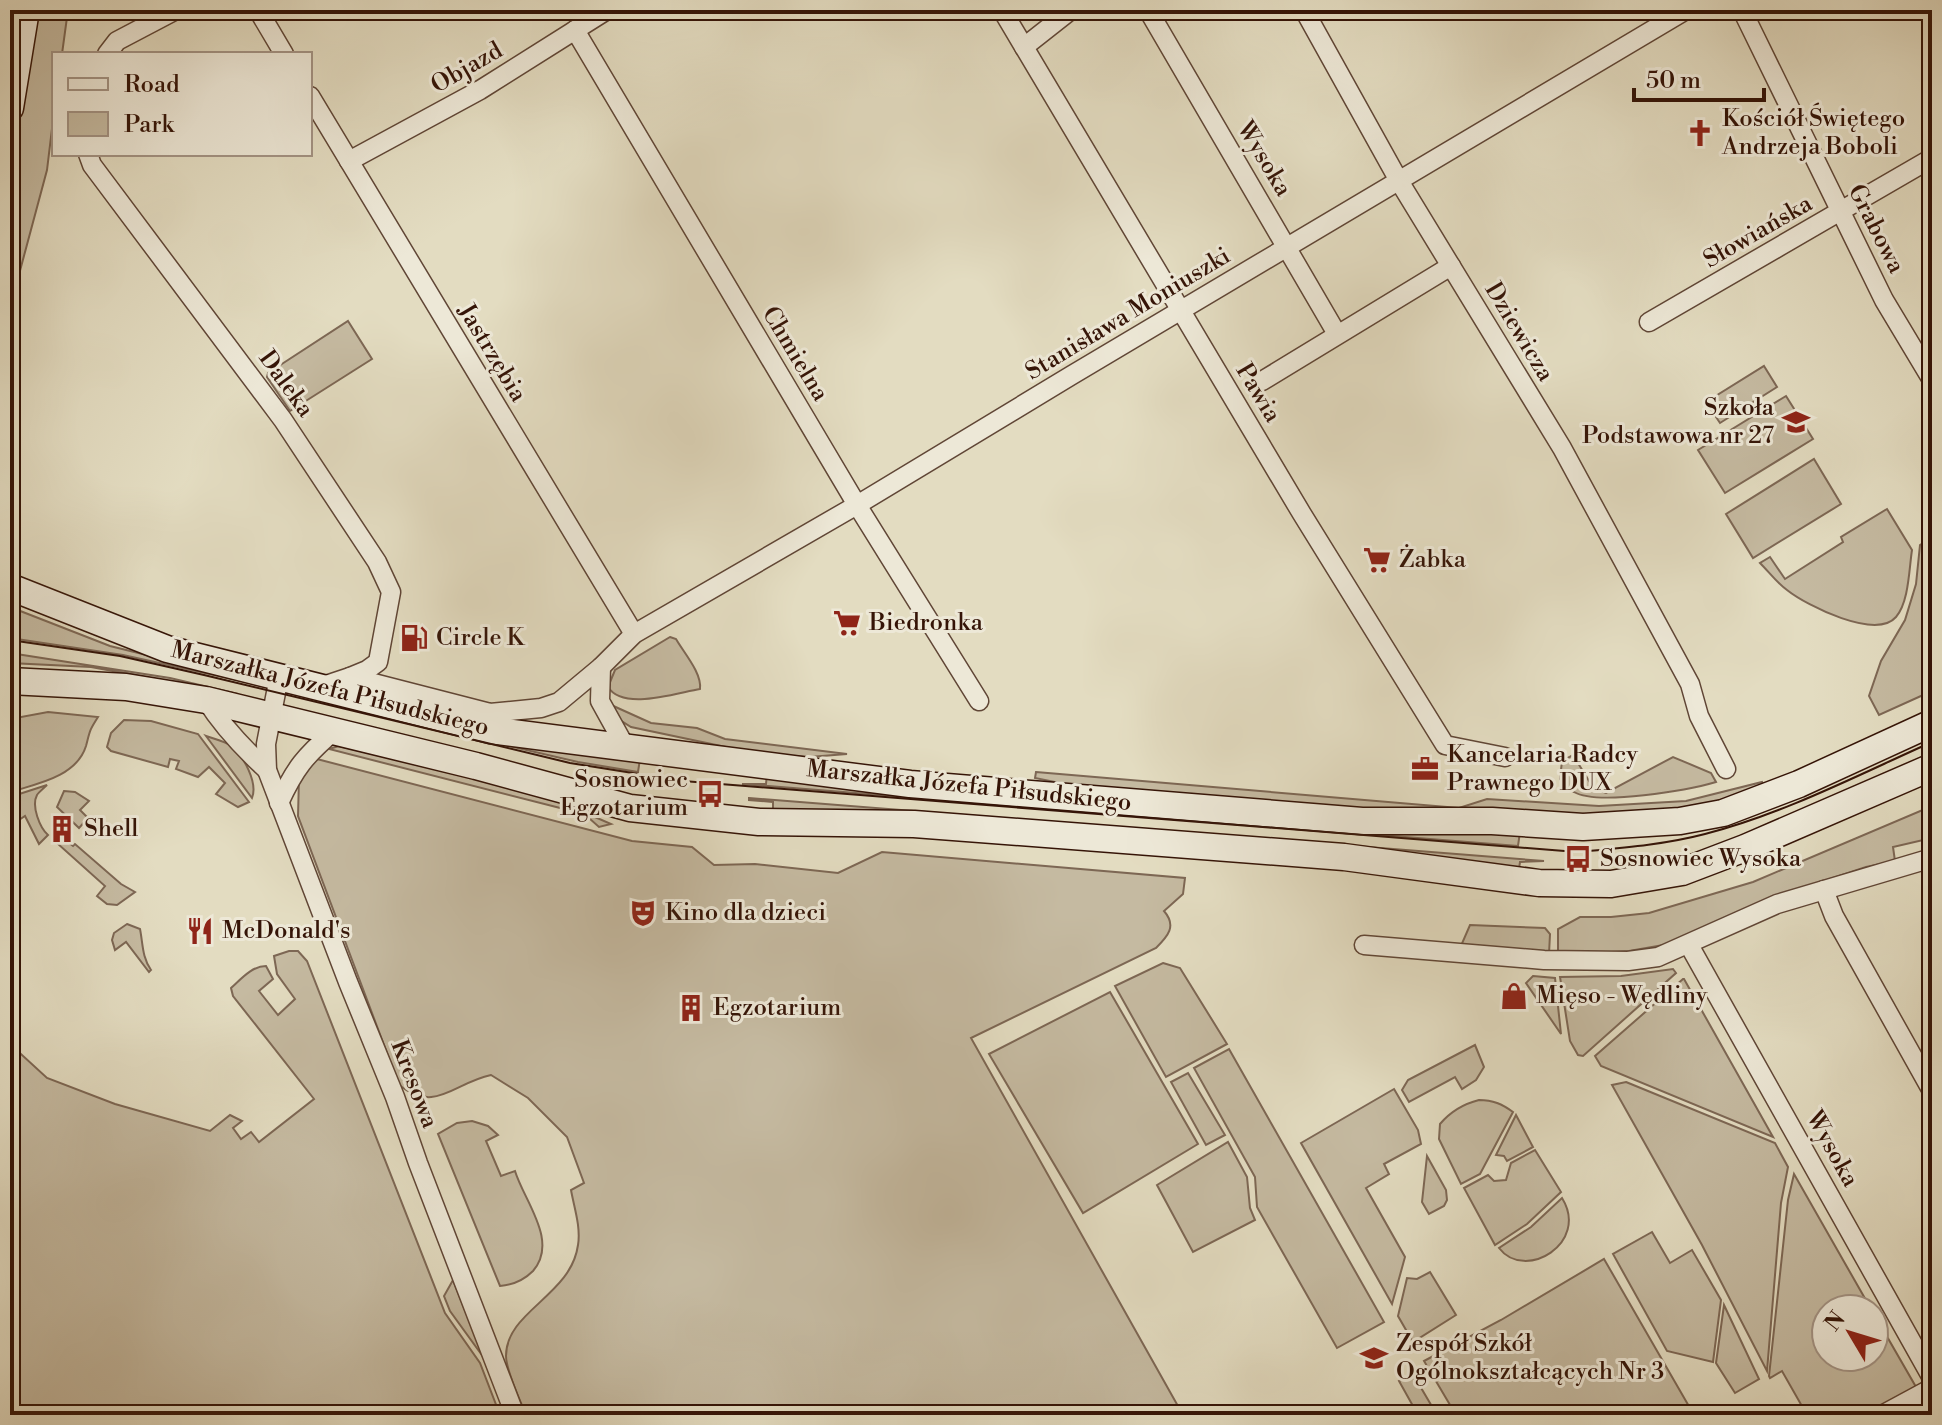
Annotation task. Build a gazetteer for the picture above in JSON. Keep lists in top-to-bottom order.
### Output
{
  "streets": {
    "main road": ["Marszałka Józefa Piłsudskiego"],
    "street": [
      "Objazd",
      "Wysoka",
      "Grabowa",
      "Słowiańska",
      "Stanisława Moniuszki",
      "Dziewicza",
      "Jastrzębia",
      "Chmielna",
      "Daleka",
      "Pawia",
      "Kresowa"
    ]
  },
  "crossings": [
    ["Objazd", "Jastrzębia"],
    ["Objazd", "Chmielna"],
    ["Wysoka", "Stanisława Moniuszki"],
    ["Grabowa", "Słowiańska"],
    ["Stanisława Moniuszki", "Dziewicza"],
    ["Stanisława Moniuszki", "Jastrzębia"],
    ["Stanisława Moniuszki", "Chmielna"],
    ["Stanisława Moniuszki", "Daleka"],
    ["Stanisława Moniuszki", "Pawia"]
  ],
  "places": {
    "church": ["Kościół Świętego Andrzeja Boboli"],
    "school or university": ["Szkoła Podstawowa nr 27", "Zespół Szkół Ogólnokształcących Nr 3"],
    "supermarket": ["Żabka", "Biedronka"],
    "fuel station": ["Circle K"],
    "office": ["Kancelaria Radcy Prawnego DUX"],
    "bus stop": ["Sosnowiec Egzotarium", "Sosnowiec Wysoka"],
    "building": ["Shell", "Egzotarium"],
    "theatre": ["Kino dla dzieci"],
    "restaurant": ["McDonald's"],
    "shop": ["Mięso - Wędliny"]
  },
  "legend": ["Road", "Park"],
  "scale_bar": "50 m",
  "north": "top left"
}
